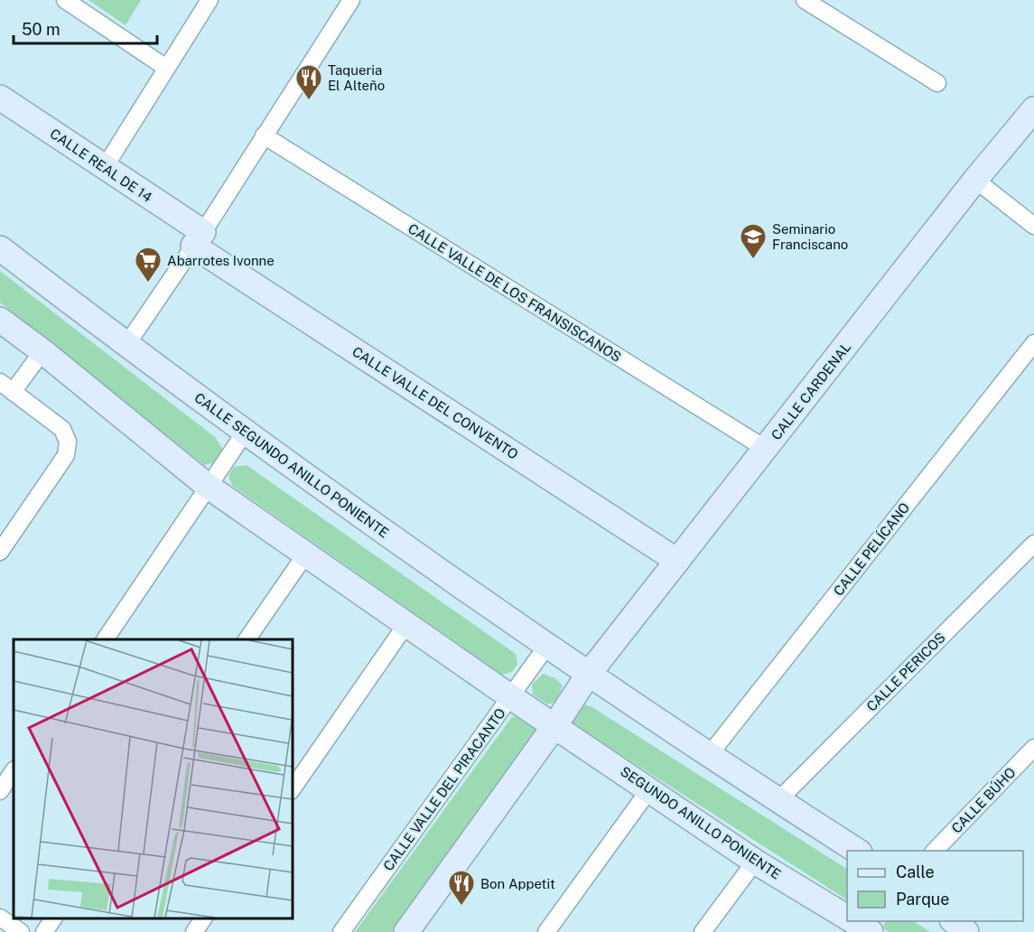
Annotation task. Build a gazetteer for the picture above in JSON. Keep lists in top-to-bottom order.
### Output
{
  "streets": {
    "main road": [
      "CALLE REAL DE 14",
      "CALLE CARDENAL",
      "CALLE VALLE DEL CONVENTO",
      "CALLE SEGUNDO ANILLO PONIENTE",
      "SEGUNDO ANILLO PONIENTE"
    ],
    "street": [
      "CALLE VALLE DE LOS FRANSISCANOS",
      "CALLE PELÍCANO",
      "CALLE PERICOS",
      "CALLE VALLE DEL PIRACANTO",
      "CALLE BÚHO"
    ]
  },
  "crossings": [
    ["CALLE REAL DE 14", "CALLE VALLE DEL CONVENTO"],
    ["CALLE VALLE DE LOS FRANSISCANOS", "CALLE CARDENAL"],
    ["CALLE CARDENAL", "CALLE VALLE DEL CONVENTO"],
    ["CALLE CARDENAL", "CALLE SEGUNDO ANILLO PONIENTE"],
    ["CALLE SEGUNDO ANILLO PONIENTE", "CALLE VALLE DEL PIRACANTO"]
  ],
  "places": {
    "restaurant": ["Taqueria El Alteño", "Bon Appetit"],
    "school or university": ["Seminario Franciscano"],
    "supermarket": ["Abarrotes Ivonne"]
  },
  "legend": ["Calle", "Parque"],
  "scale_bar": "50 m"
}
